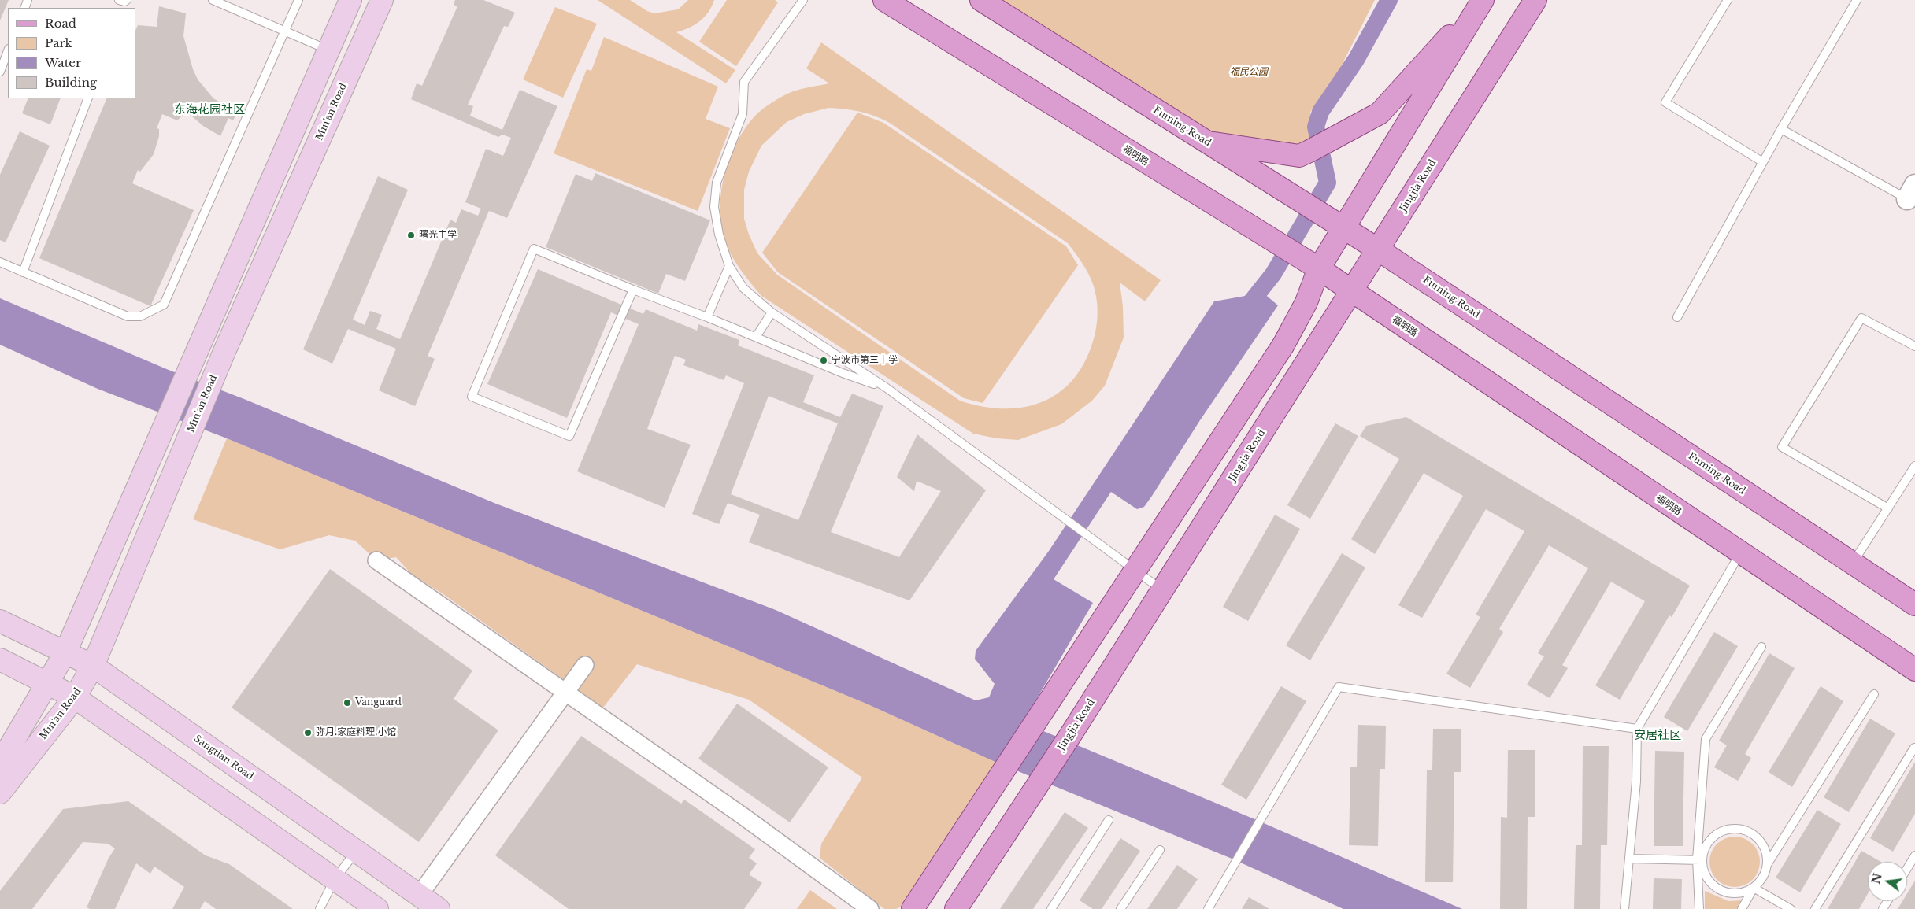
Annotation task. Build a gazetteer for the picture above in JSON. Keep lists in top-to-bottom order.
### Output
{
  "streets": {
    "main road": [
      "Min'an Road",
      "Fuming Road",
      "福明路",
      "Jingjia Road",
      "Sangtian Road"
    ]
  },
  "crossings": [
    ["Min'an Road", "Sangtian Road"],
    ["Fuming Road", "Jingjia Road"],
    ["福明路", "Jingjia Road"]
  ],
  "districts": ["东海花园社区", "安居社区"],
  "parks": ["福民公园"],
  "places": [
    "曙光中学",
    "宁波市第三中学",
    "Vanguard",
    "弥月.家庭料理.小馆"
  ],
  "legend": [
    "Road",
    "Park",
    "Water",
    "Building"
  ],
  "north": "left"
}
